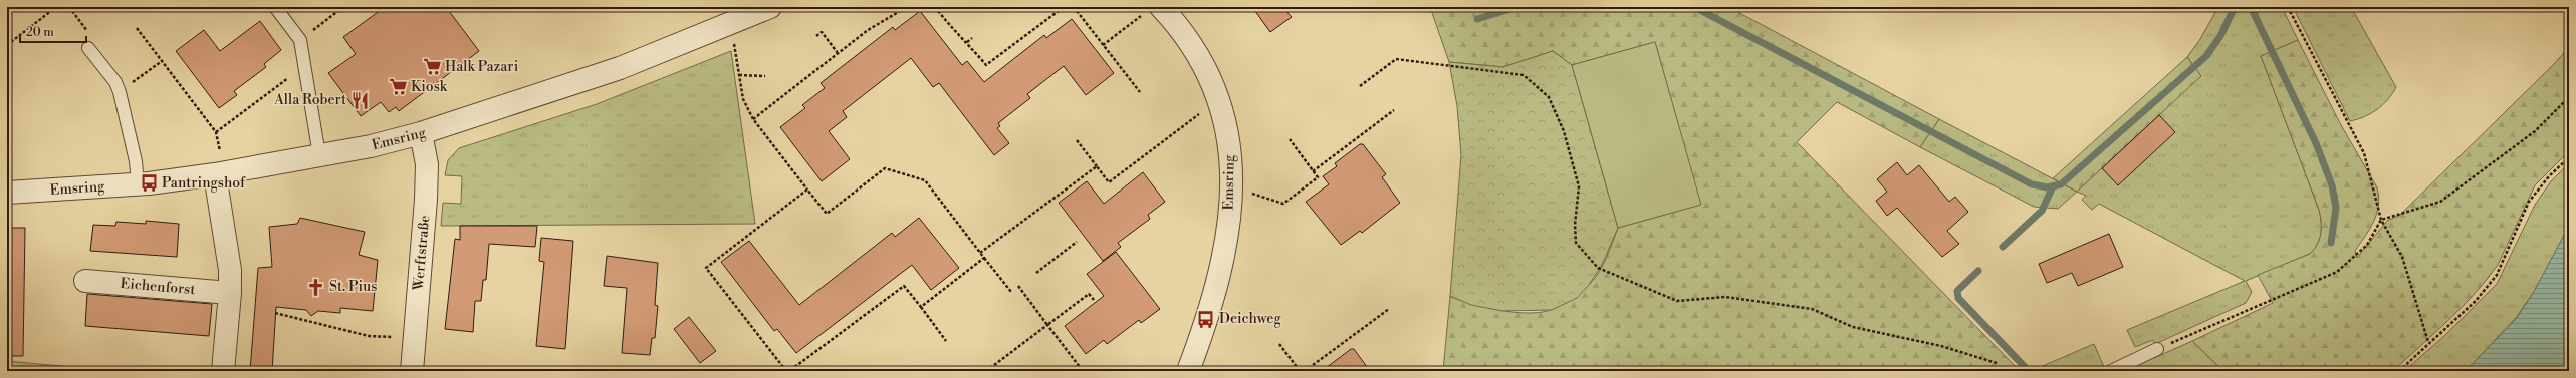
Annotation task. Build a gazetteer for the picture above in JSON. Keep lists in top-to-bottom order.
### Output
{
  "streets": {
    "street": ["Emsring", "Werftstraße", "Eichenforst"]
  },
  "crossings": [
    ["Emsring", "Werftstraße"]
  ],
  "places": {
    "supermarket": ["Halk Pazari", "Kiosk"],
    "restaurant": ["Alla Robert"],
    "bus stop": ["Pantringshof", "Deichweg"],
    "church": ["St. Pius"]
  },
  "scale_bar": "20 m"
}
